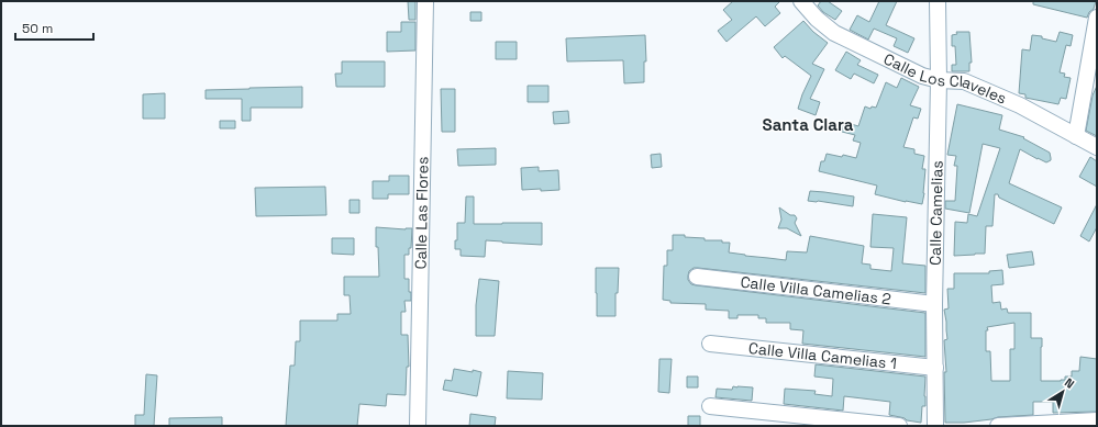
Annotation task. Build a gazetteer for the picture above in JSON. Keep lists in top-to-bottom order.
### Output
{
  "streets": {
    "street": [
      "Calle Los Claveles",
      "Calle Camelias",
      "Calle Las Flores",
      "Calle Villa Camelias 2",
      "Calle Villa Camelias 1"
    ]
  },
  "crossings": [
    ["Calle Los Claveles", "Calle Camelias"],
    ["Calle Camelias", "Calle Villa Camelias 2"],
    ["Calle Camelias", "Calle Villa Camelias 1"]
  ],
  "districts": ["Santa Clara"],
  "scale_bar": "50 m",
  "north": "top right"
}
